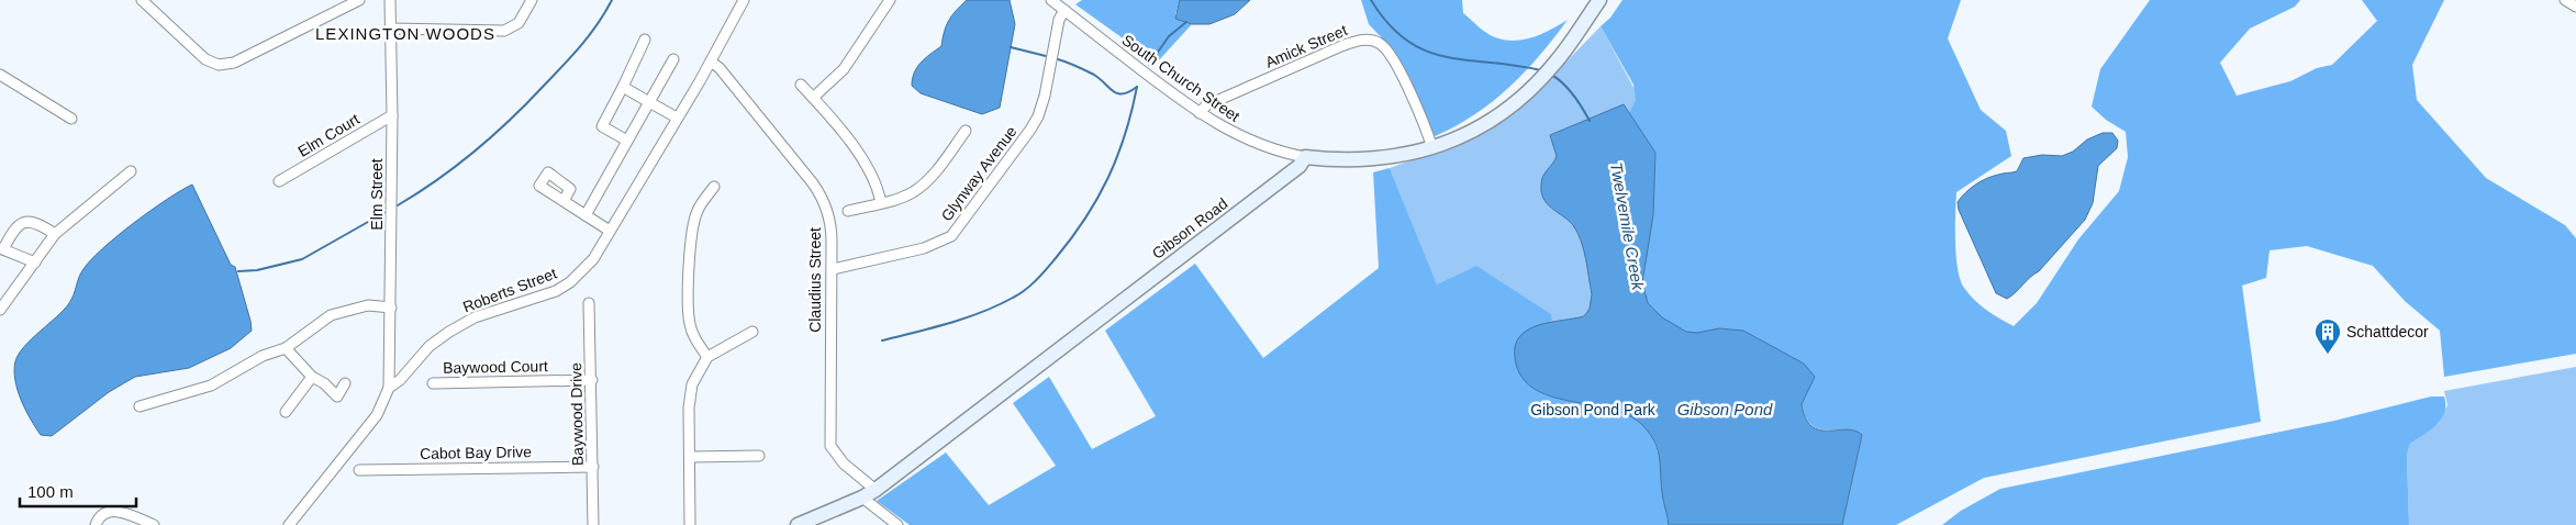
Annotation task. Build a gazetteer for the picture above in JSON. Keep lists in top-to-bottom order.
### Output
{
  "streets": {
    "street": [
      "Amick Street",
      "South Church Street",
      "Elm Court",
      "Glynway Avenue",
      "Elm Street",
      "Gibson Road",
      "Claudius Street",
      "Roberts Street",
      "Baywood Court",
      "Baywood Drive",
      "Cabot Bay Drive"
    ]
  },
  "crossings": [
    ["Amick Street", "South Church Street"],
    ["South Church Street", "Glynway Avenue"],
    ["South Church Street", "Gibson Road"],
    ["Elm Court", "Elm Street"],
    ["Glynway Avenue", "Claudius Street"],
    ["Elm Street", "Roberts Street"],
    ["Gibson Road", "Claudius Street"],
    ["Claudius Street", "Roberts Street"],
    ["Baywood Court", "Baywood Drive"],
    ["Baywood Drive", "Cabot Bay Drive"]
  ],
  "districts": ["LEXINGTON WOODS"],
  "water": ["Twelvemile Creek", "Gibson Pond"],
  "parks": ["Gibson Pond Park"],
  "places": {
    "building": ["Schattdecor"]
  },
  "scale_bar": "100 m"
}
